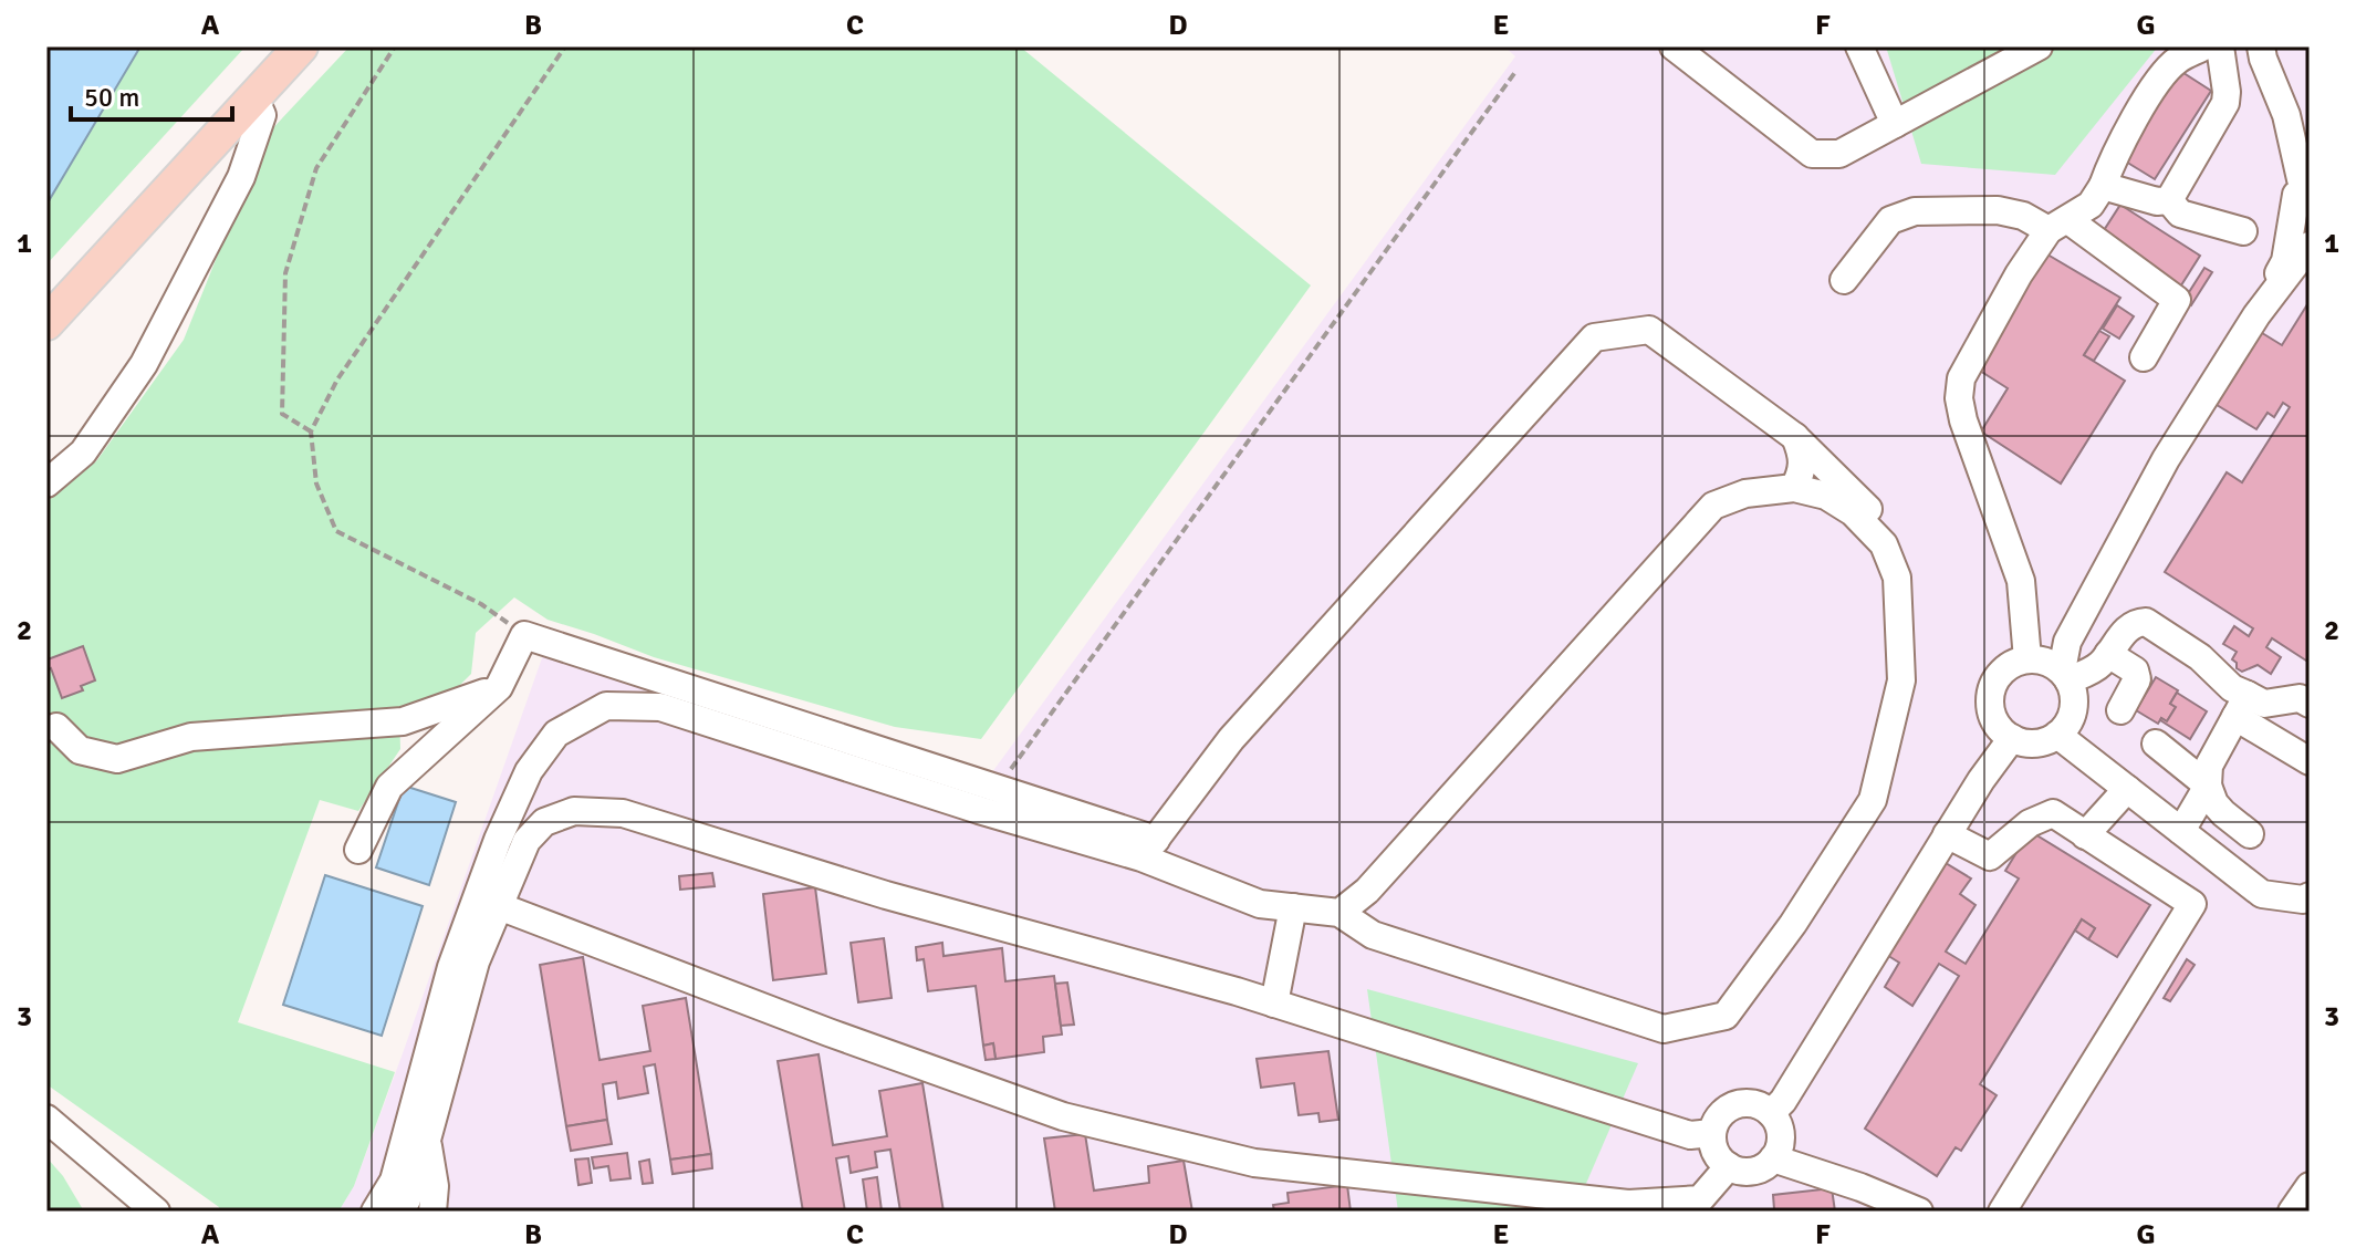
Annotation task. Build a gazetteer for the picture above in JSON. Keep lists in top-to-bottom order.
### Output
{
  "scale_bar": "50 m",
  "grid": {
    "columns": [
      "A",
      "B",
      "C",
      "D",
      "E",
      "F",
      "G"
    ],
    "rows": ["1", "2", "3"]
  }
}
